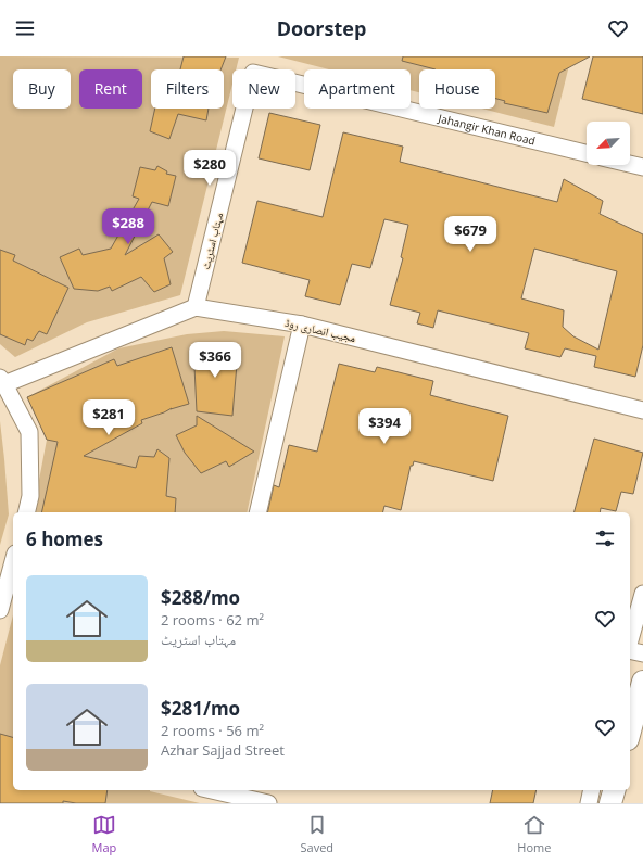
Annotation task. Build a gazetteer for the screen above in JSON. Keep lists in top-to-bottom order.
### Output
{
  "streets": {
    "street": ["Jahangir Khan Road", "مہتاب اسٹریٹ", "مجیب انصاری روڈ"]
  },
  "crossings": [
    ["مہتاب اسٹریٹ", "مجیب انصاری روڈ"]
  ],
  "north": "bottom left",
  "page": {
    "header": "Doorstep",
    "chip": [
      "Buy",
      "Rent",
      "Filters",
      "New",
      "Apartment",
      "House"
    ],
    "price": [
      "$280",
      "$288",
      "$679",
      "$366",
      "$281",
      "$394"
    ],
    "heading": "6 homes",
    "list": [
      {
        "name": "$288/mo",
        "note": "2 rooms · 62 m² · مہتاب اسٹریٹ"
      },
      {
        "name": "$281/mo",
        "note": "2 rooms · 56 m² · Azhar Sajjad Street"
      }
    ],
    "tabs": ["Map", "Saved", "Home"]
  }
}
